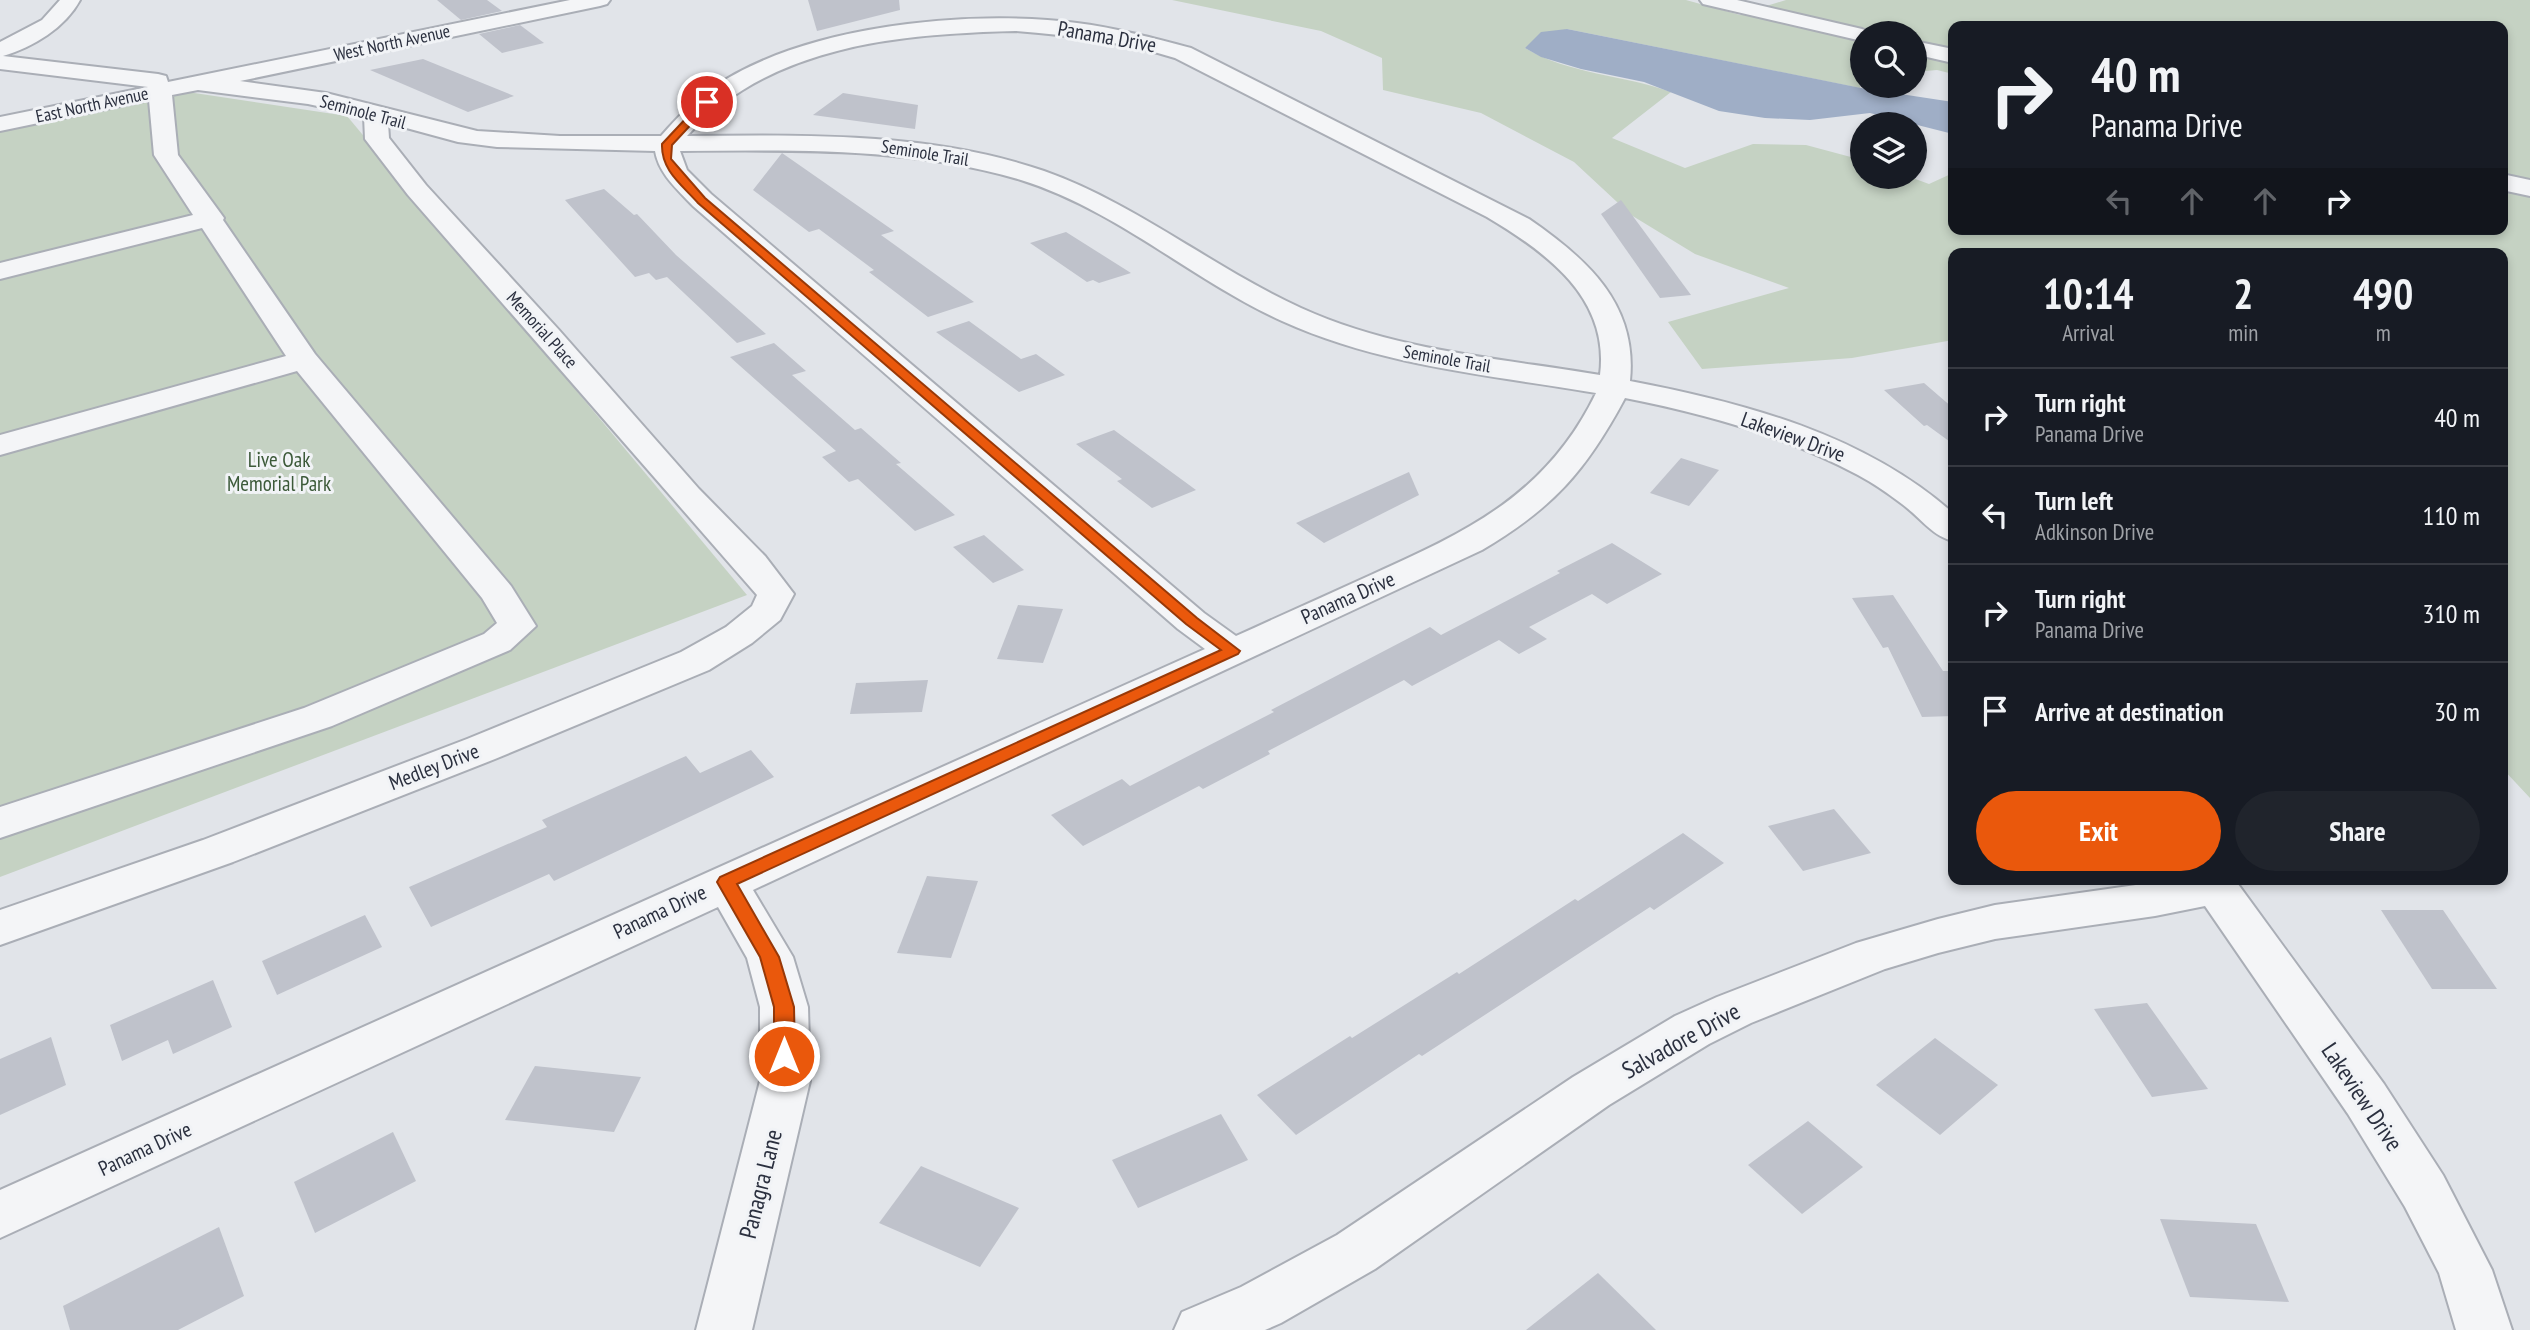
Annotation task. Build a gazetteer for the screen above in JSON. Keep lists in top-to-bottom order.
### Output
{
  "streets": {
    "street": [
      "Panama Drive",
      "West North Avenue",
      "East North Avenue",
      "Seminole Trail",
      "Memorial Place",
      "Lakeview Drive",
      "Medley Drive",
      "Salvadore Drive",
      "Panagra Lane"
    ]
  },
  "crossings": [
    ["Panama Drive", "Seminole Trail"],
    ["Panama Drive", "Lakeview Drive"],
    ["Panama Drive", "Panagra Lane"],
    ["West North Avenue", "East North Avenue"],
    ["West North Avenue", "Seminole Trail"],
    ["East North Avenue", "Seminole Trail"],
    ["Seminole Trail", "Memorial Place"],
    ["Seminole Trail", "Lakeview Drive"],
    ["Memorial Place", "Medley Drive"]
  ],
  "parks": ["Live Oak Memorial Park"],
  "page": {
    "turn": ["40 m", "Panama Drive"],
    "eta": [
      "10:14",
      "Arrival",
      "2",
      "min",
      "490",
      "m"
    ],
    "list": [
      {
        "name": "Turn right",
        "note": "Panama Drive",
        "value": "40 m"
      },
      {
        "name": "Turn left",
        "note": "Adkinson Drive",
        "value": "110 m"
      },
      {
        "name": "Turn right",
        "note": "Panama Drive",
        "value": "310 m"
      },
      {
        "name": "Arrive at destination",
        "value": "30 m"
      }
    ],
    "buttons": ["Exit", "Share"]
  }
}
